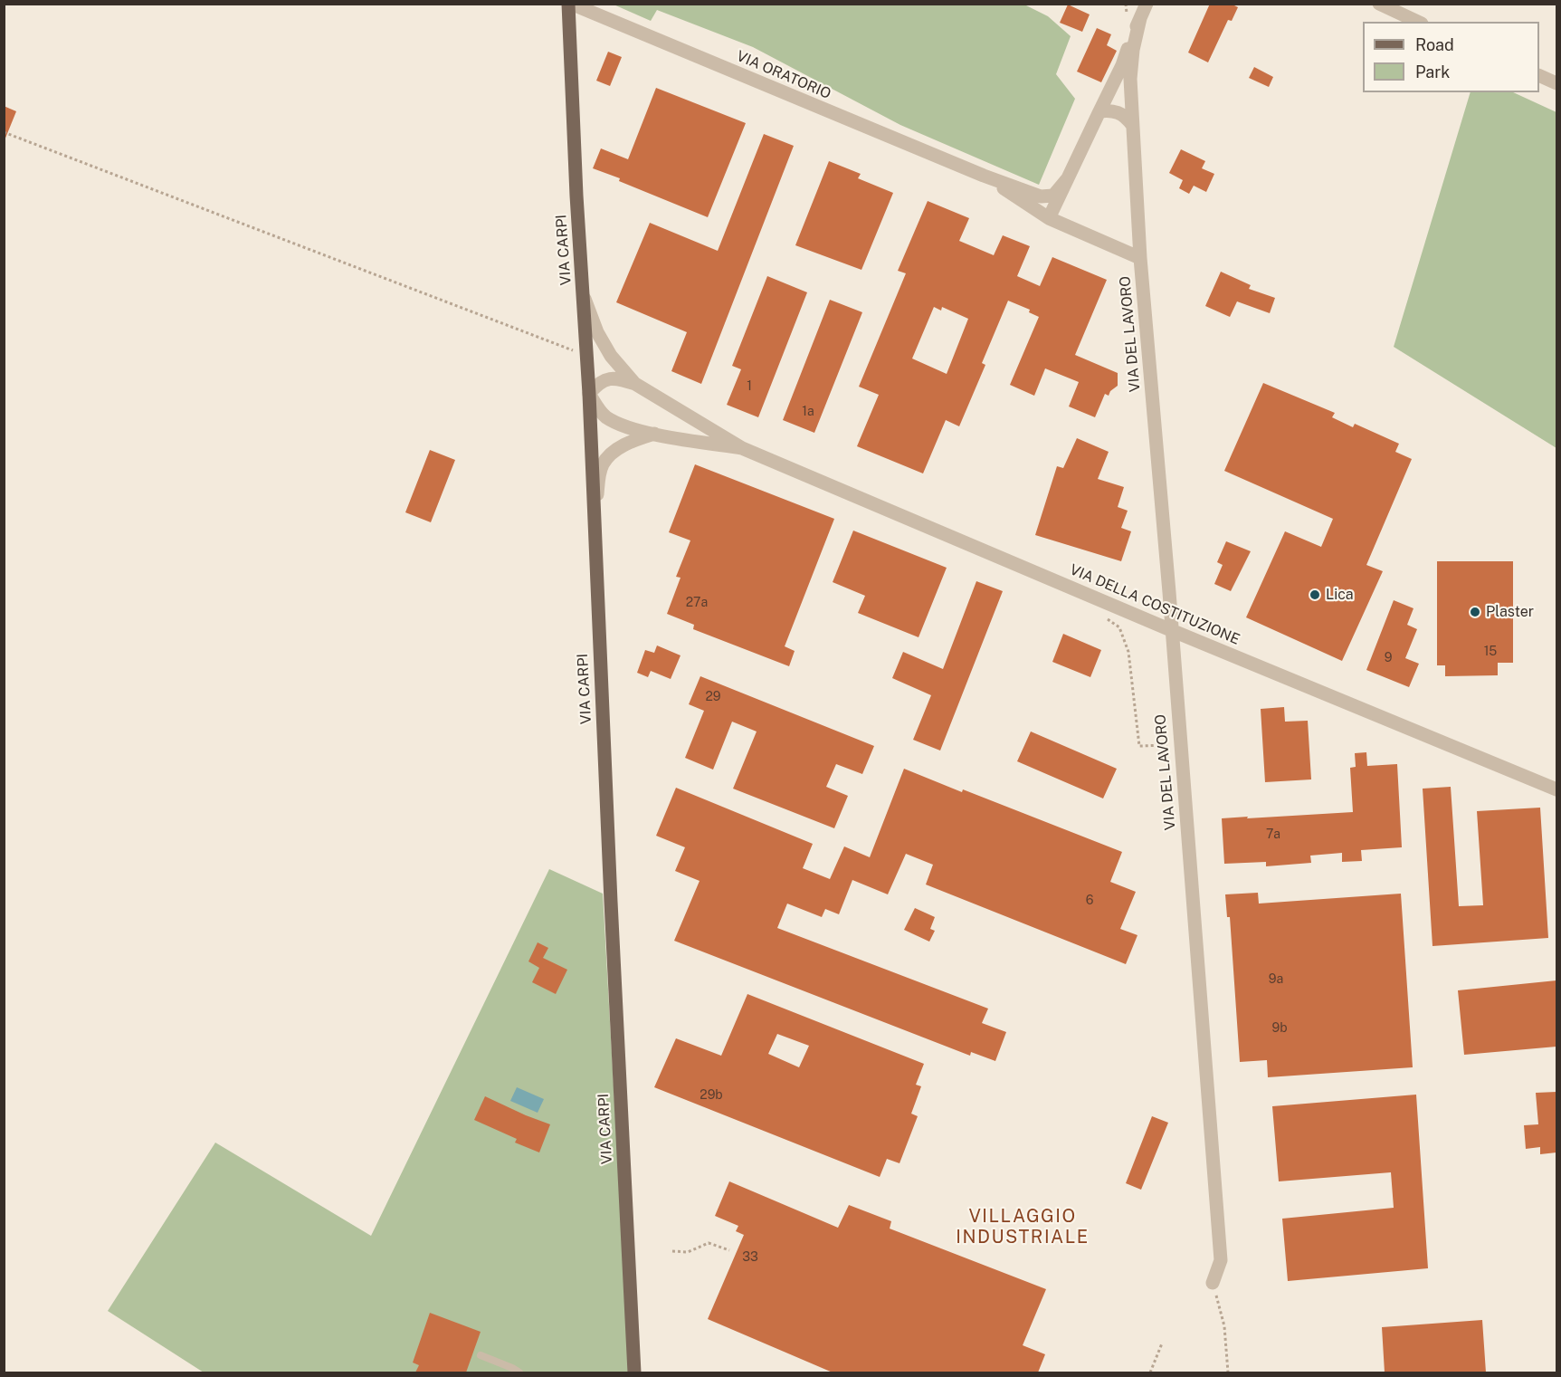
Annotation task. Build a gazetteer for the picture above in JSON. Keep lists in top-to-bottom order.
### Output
{
  "streets": {
    "main road": ["VIA CARPI"],
    "street": ["VIA ORATORIO", "VIA DEL LAVORO", "VIA DELLA COSTITUZIONE"]
  },
  "crossings": [
    ["VIA ORATORIO", "VIA CARPI"],
    ["VIA ORATORIO", "VIA DEL LAVORO"],
    ["VIA CARPI", "VIA DELLA COSTITUZIONE"],
    ["VIA DEL LAVORO", "VIA DELLA COSTITUZIONE"]
  ],
  "districts": ["VILLAGGIO INDUSTRIALE"],
  "places": ["Lica", "Plaster"],
  "house_numbers": [
    "1",
    "1a",
    "27a",
    "15",
    "9",
    "29",
    "7a",
    "6",
    "9a",
    "9b",
    "29b",
    "33"
  ],
  "legend": ["Road", "Park"]
}
